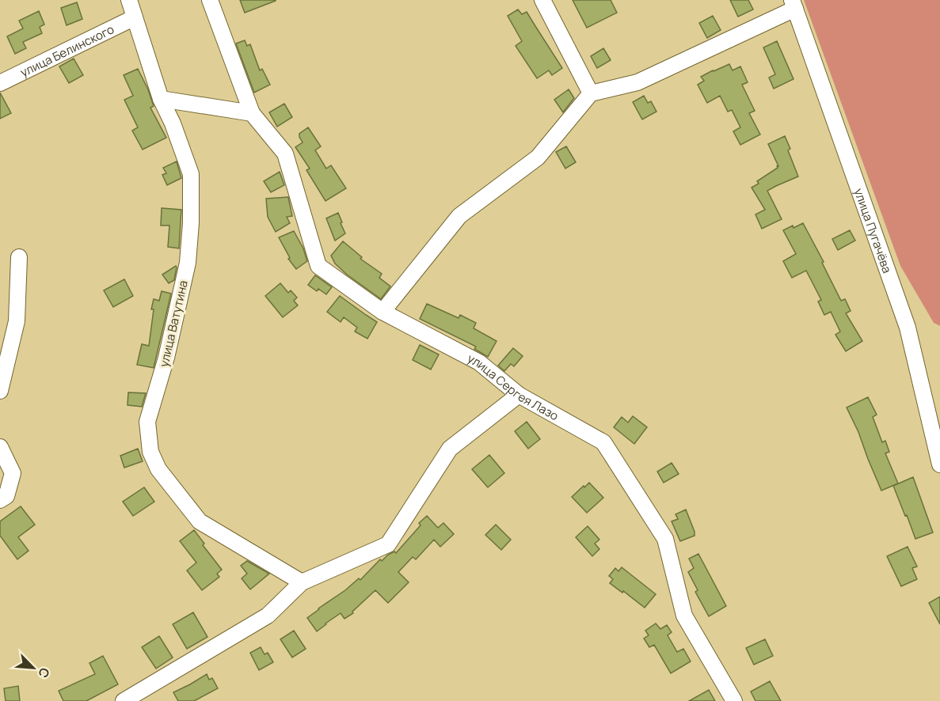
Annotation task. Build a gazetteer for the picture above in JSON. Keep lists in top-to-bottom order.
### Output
{
  "streets": {
    "street": [
      "улица Белинского",
      "улица Пугачёва",
      "улица Ватутина",
      "улица Сергея Лазо"
    ]
  },
  "crossings": [
    ["улица Белинского", "улица Ватутина"]
  ],
  "north": "bottom right"
}
